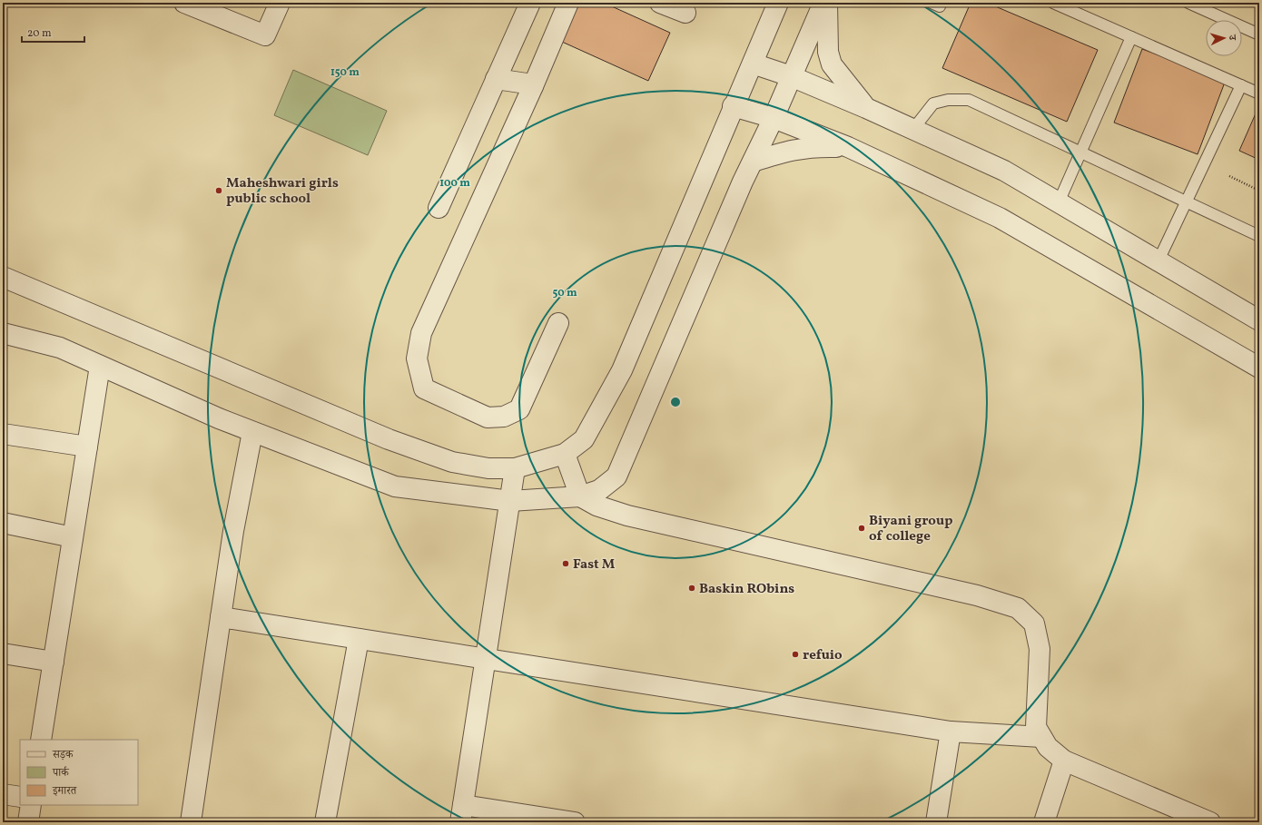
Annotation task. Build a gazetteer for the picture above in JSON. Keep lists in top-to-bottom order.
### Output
{
  "places": [
    "Maheshwari girls public school",
    "Biyani group of college",
    "Fast M",
    "Baskin RObins",
    "refuio"
  ],
  "legend": ["सड़क", "पार्क", "इमारत"],
  "scale_bar": "20 m",
  "north": "right",
  "rings": ["150 m", "100 m", "50 m"]
}
